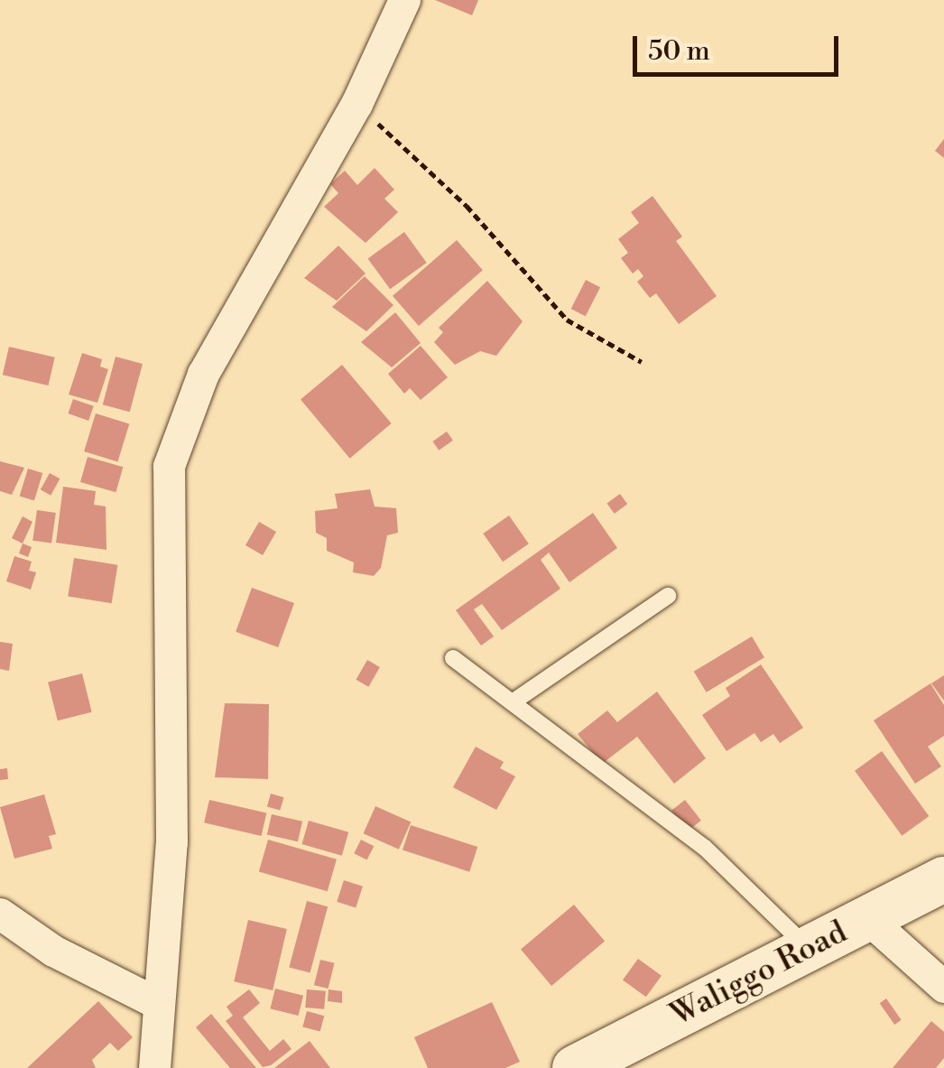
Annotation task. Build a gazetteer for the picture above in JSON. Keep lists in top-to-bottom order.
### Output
{
  "streets": {
    "street": ["Waliggo Road"]
  },
  "scale_bar": "50 m"
}
